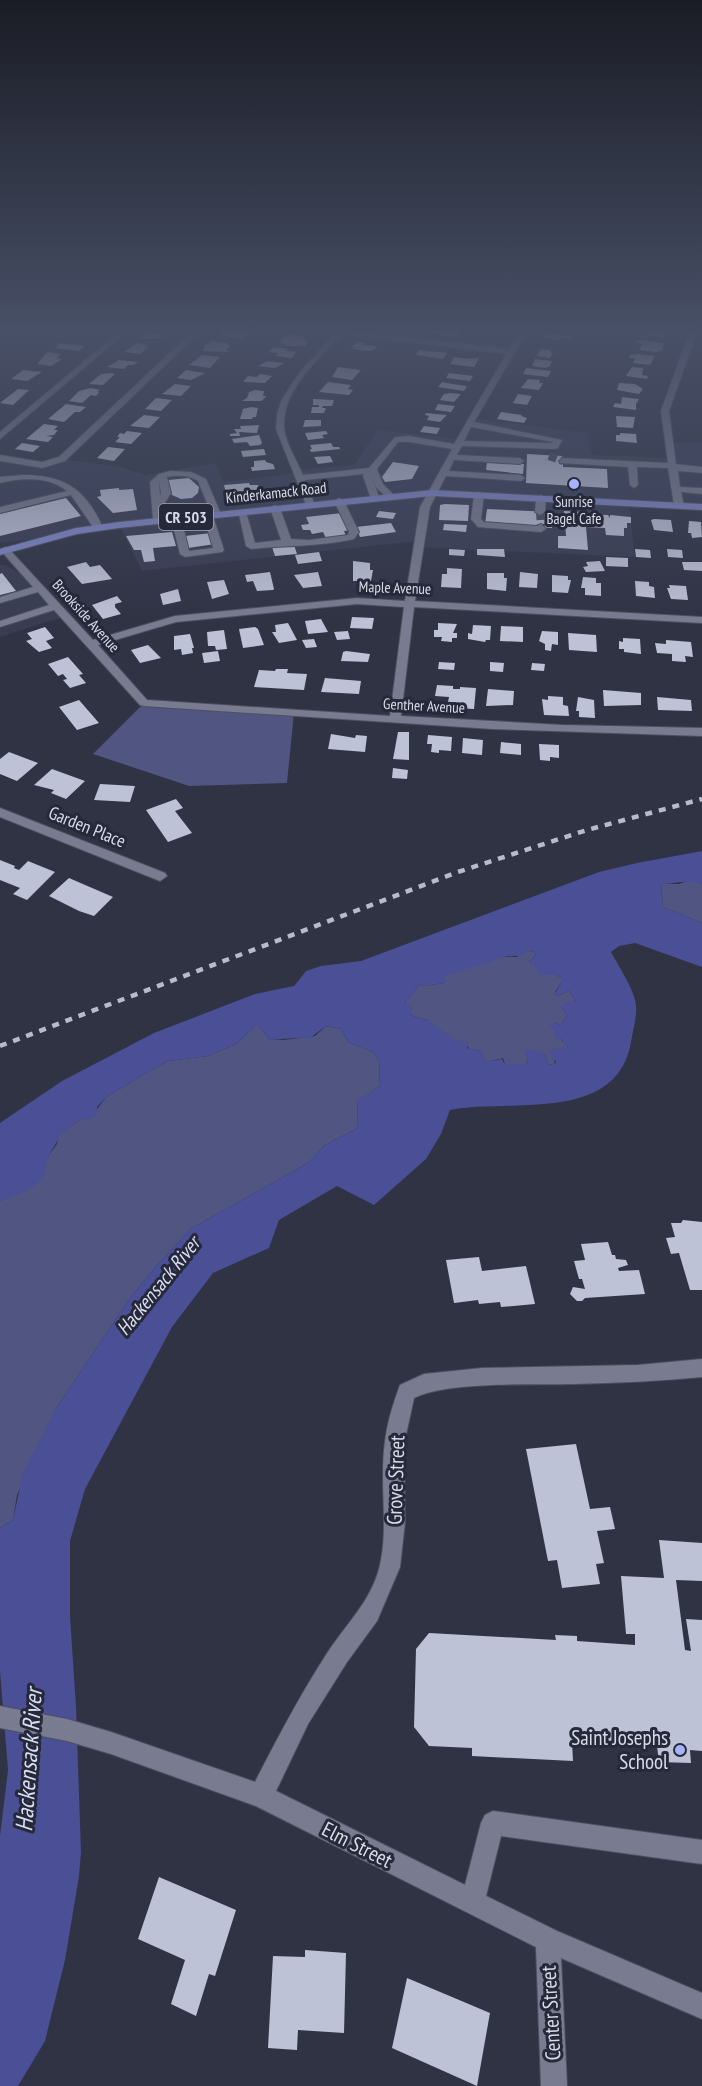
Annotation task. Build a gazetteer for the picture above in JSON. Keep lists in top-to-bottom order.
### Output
{
  "streets": {
    "main road": ["Kinderkamack Road", "CR 503"],
    "street": [
      "Maple Avenue",
      "Brookside Avenue",
      "Genther Avenue",
      "Garden Place",
      "Grove Street",
      "Elm Street",
      "Center Street"
    ]
  },
  "crossings": [
    ["Kinderkamack Road", "Brookside Avenue"],
    ["Maple Avenue", "Brookside Avenue"],
    ["Brookside Avenue", "Genther Avenue"],
    ["Grove Street", "Elm Street"],
    ["Elm Street", "Center Street"]
  ],
  "water": ["Hackensack River"],
  "places": ["Sunrise Bagel Cafe", "Saint Josephs School"]
}
